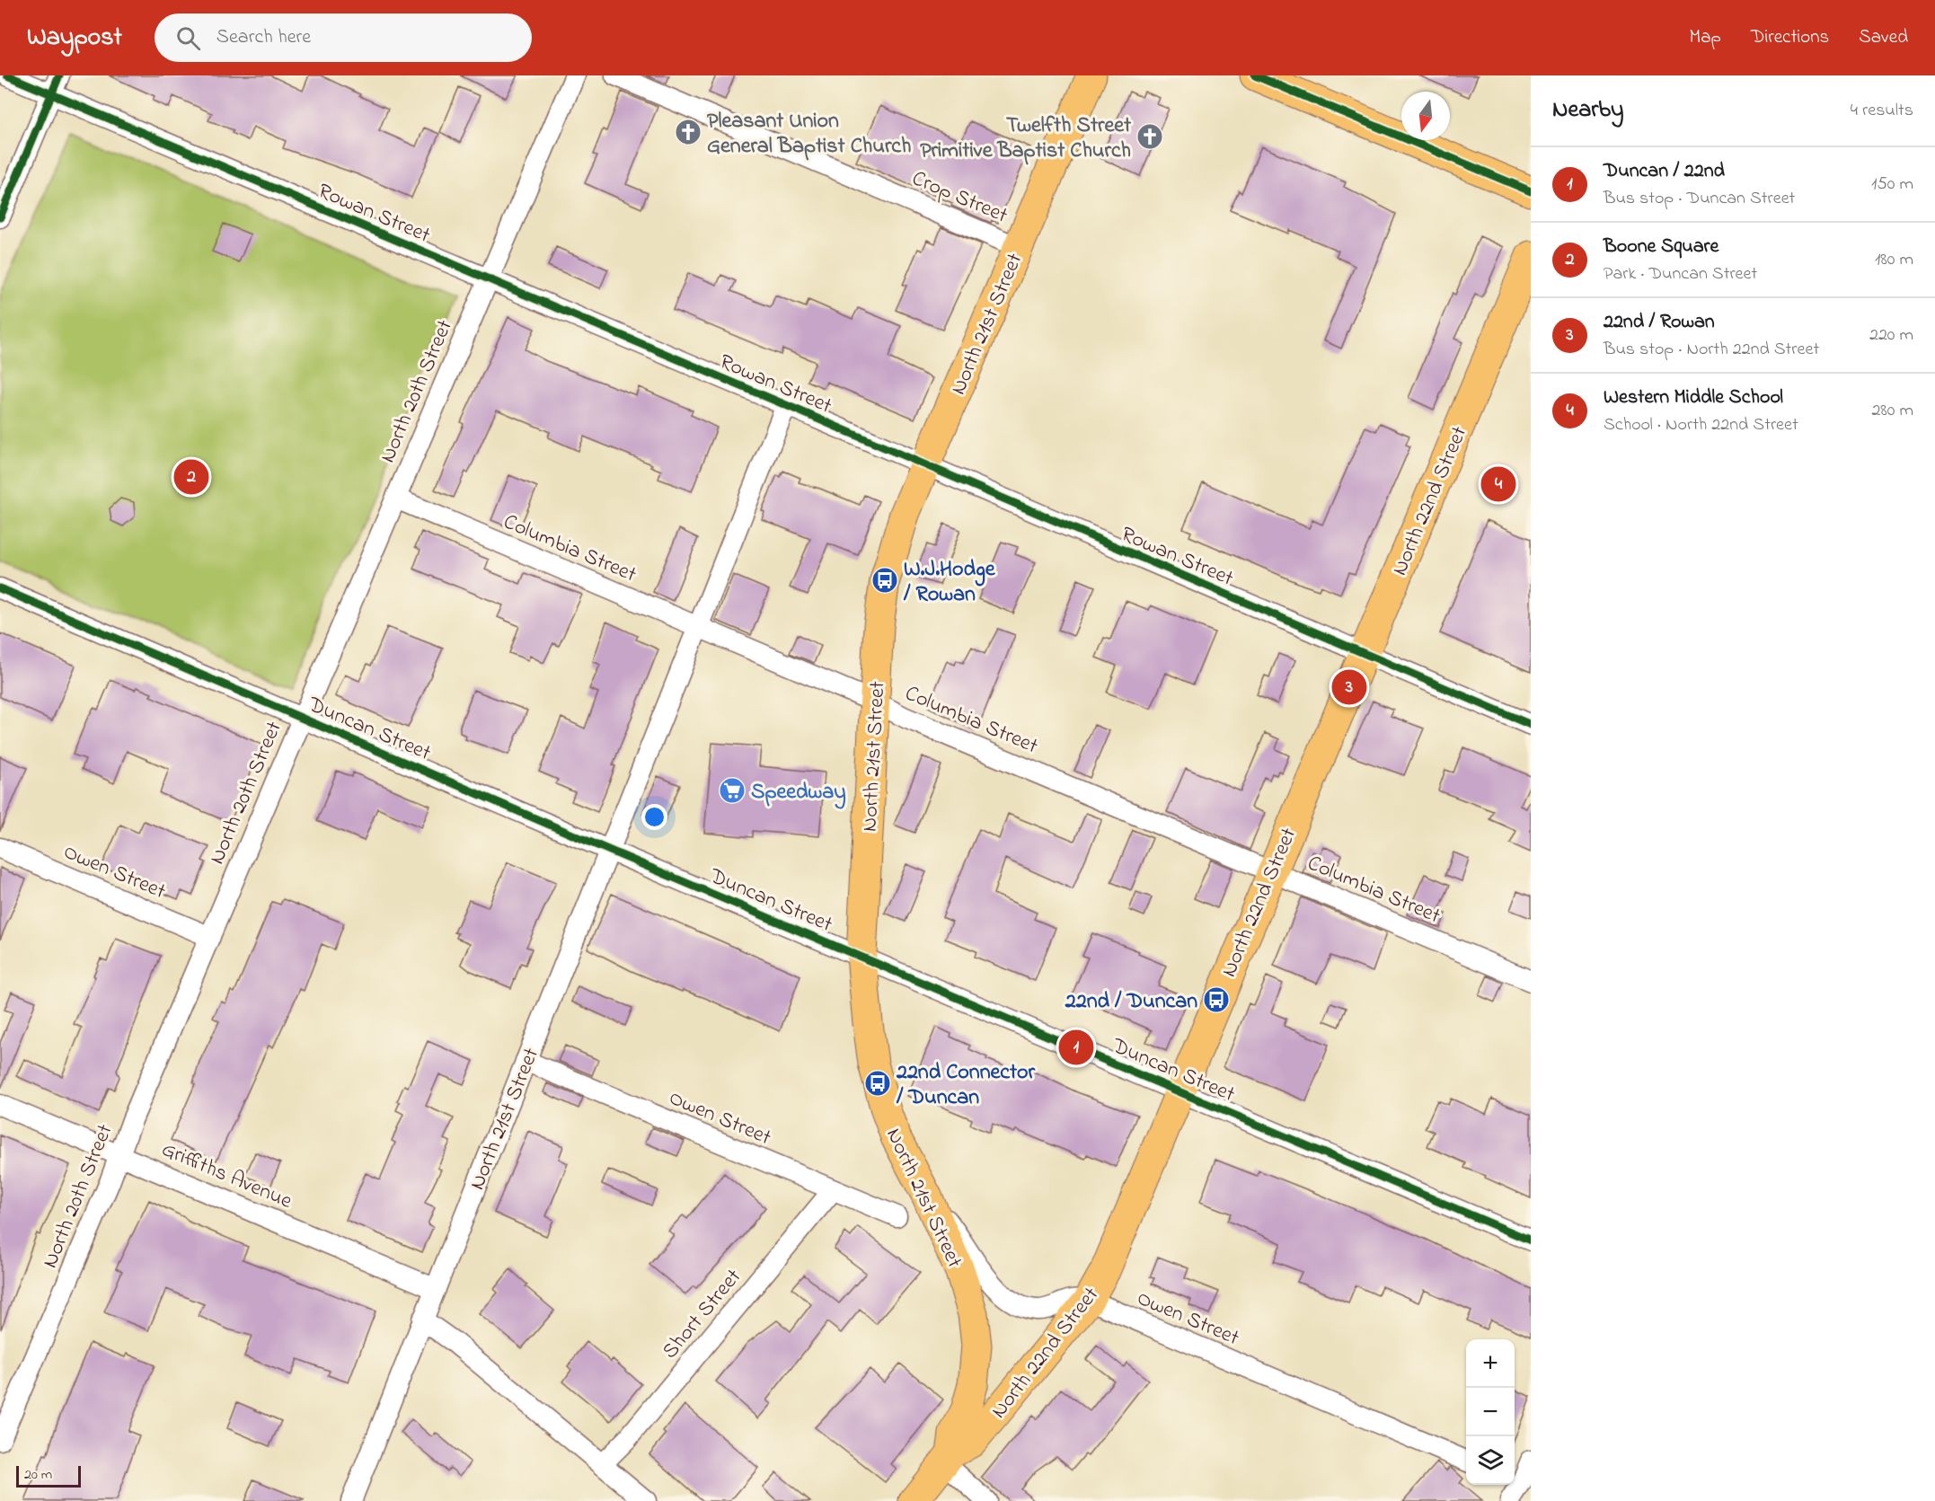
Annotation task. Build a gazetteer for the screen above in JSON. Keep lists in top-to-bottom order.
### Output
{
  "streets": {
    "main road": ["North 21st Street", "North 22nd Street"],
    "street": [
      "Crop Street",
      "Rowan Street",
      "North 20th Street",
      "Columbia Street",
      "Duncan Street",
      "Owen Street",
      "Griffiths Avenue",
      "Short Street"
    ]
  },
  "crossings": [
    ["Crop Street", "North 21st Street"],
    ["Rowan Street", "North 21st Street"],
    ["Rowan Street", "North 20th Street"],
    ["Rowan Street", "North 22nd Street"],
    ["North 21st Street", "North 22nd Street"],
    ["North 21st Street", "Columbia Street"],
    ["North 21st Street", "Duncan Street"],
    ["North 21st Street", "Owen Street"],
    ["North 21st Street", "Griffiths Avenue"],
    ["North 20th Street", "Columbia Street"],
    ["North 20th Street", "Duncan Street"],
    ["North 20th Street", "Owen Street"],
    ["North 20th Street", "Griffiths Avenue"],
    ["North 22nd Street", "Columbia Street"],
    ["North 22nd Street", "Duncan Street"],
    ["North 22nd Street", "Owen Street"],
    ["Owen Street", "Short Street"]
  ],
  "places": {
    "church": ["Pleasant Union General Baptist Church", "Twelfth Street Primitive Baptist Church"],
    "bus stop": ["W.J.Hodge / Rowan", "22nd / Duncan", "22nd Connector / Duncan"],
    "supermarket": ["Speedway"]
  },
  "scale_bar": "20 m",
  "north": "bottom",
  "page": {
    "header": "Waypost",
    "search": "Search here",
    "nav": ["Map", "Directions", "Saved"],
    "heading": ["Nearby", "4 results"],
    "list": [
      {
        "mark": "1",
        "name": "Duncan / 22nd",
        "note": "Bus stop · Duncan Street",
        "value": "150 m"
      },
      {
        "mark": "2",
        "name": "Boone Square",
        "note": "Park · Duncan Street",
        "value": "180 m"
      },
      {
        "mark": "3",
        "name": "22nd / Rowan",
        "note": "Bus stop · North 22nd Street",
        "value": "220 m"
      },
      {
        "mark": "4",
        "name": "Western Middle School",
        "note": "School · North 22nd Street",
        "value": "280 m"
      }
    ],
    "pins": [
      "2",
      "4",
      "3",
      "1"
    ],
    "map_buttons": ["+", "−"],
    "scale": "20 m"
  }
}
